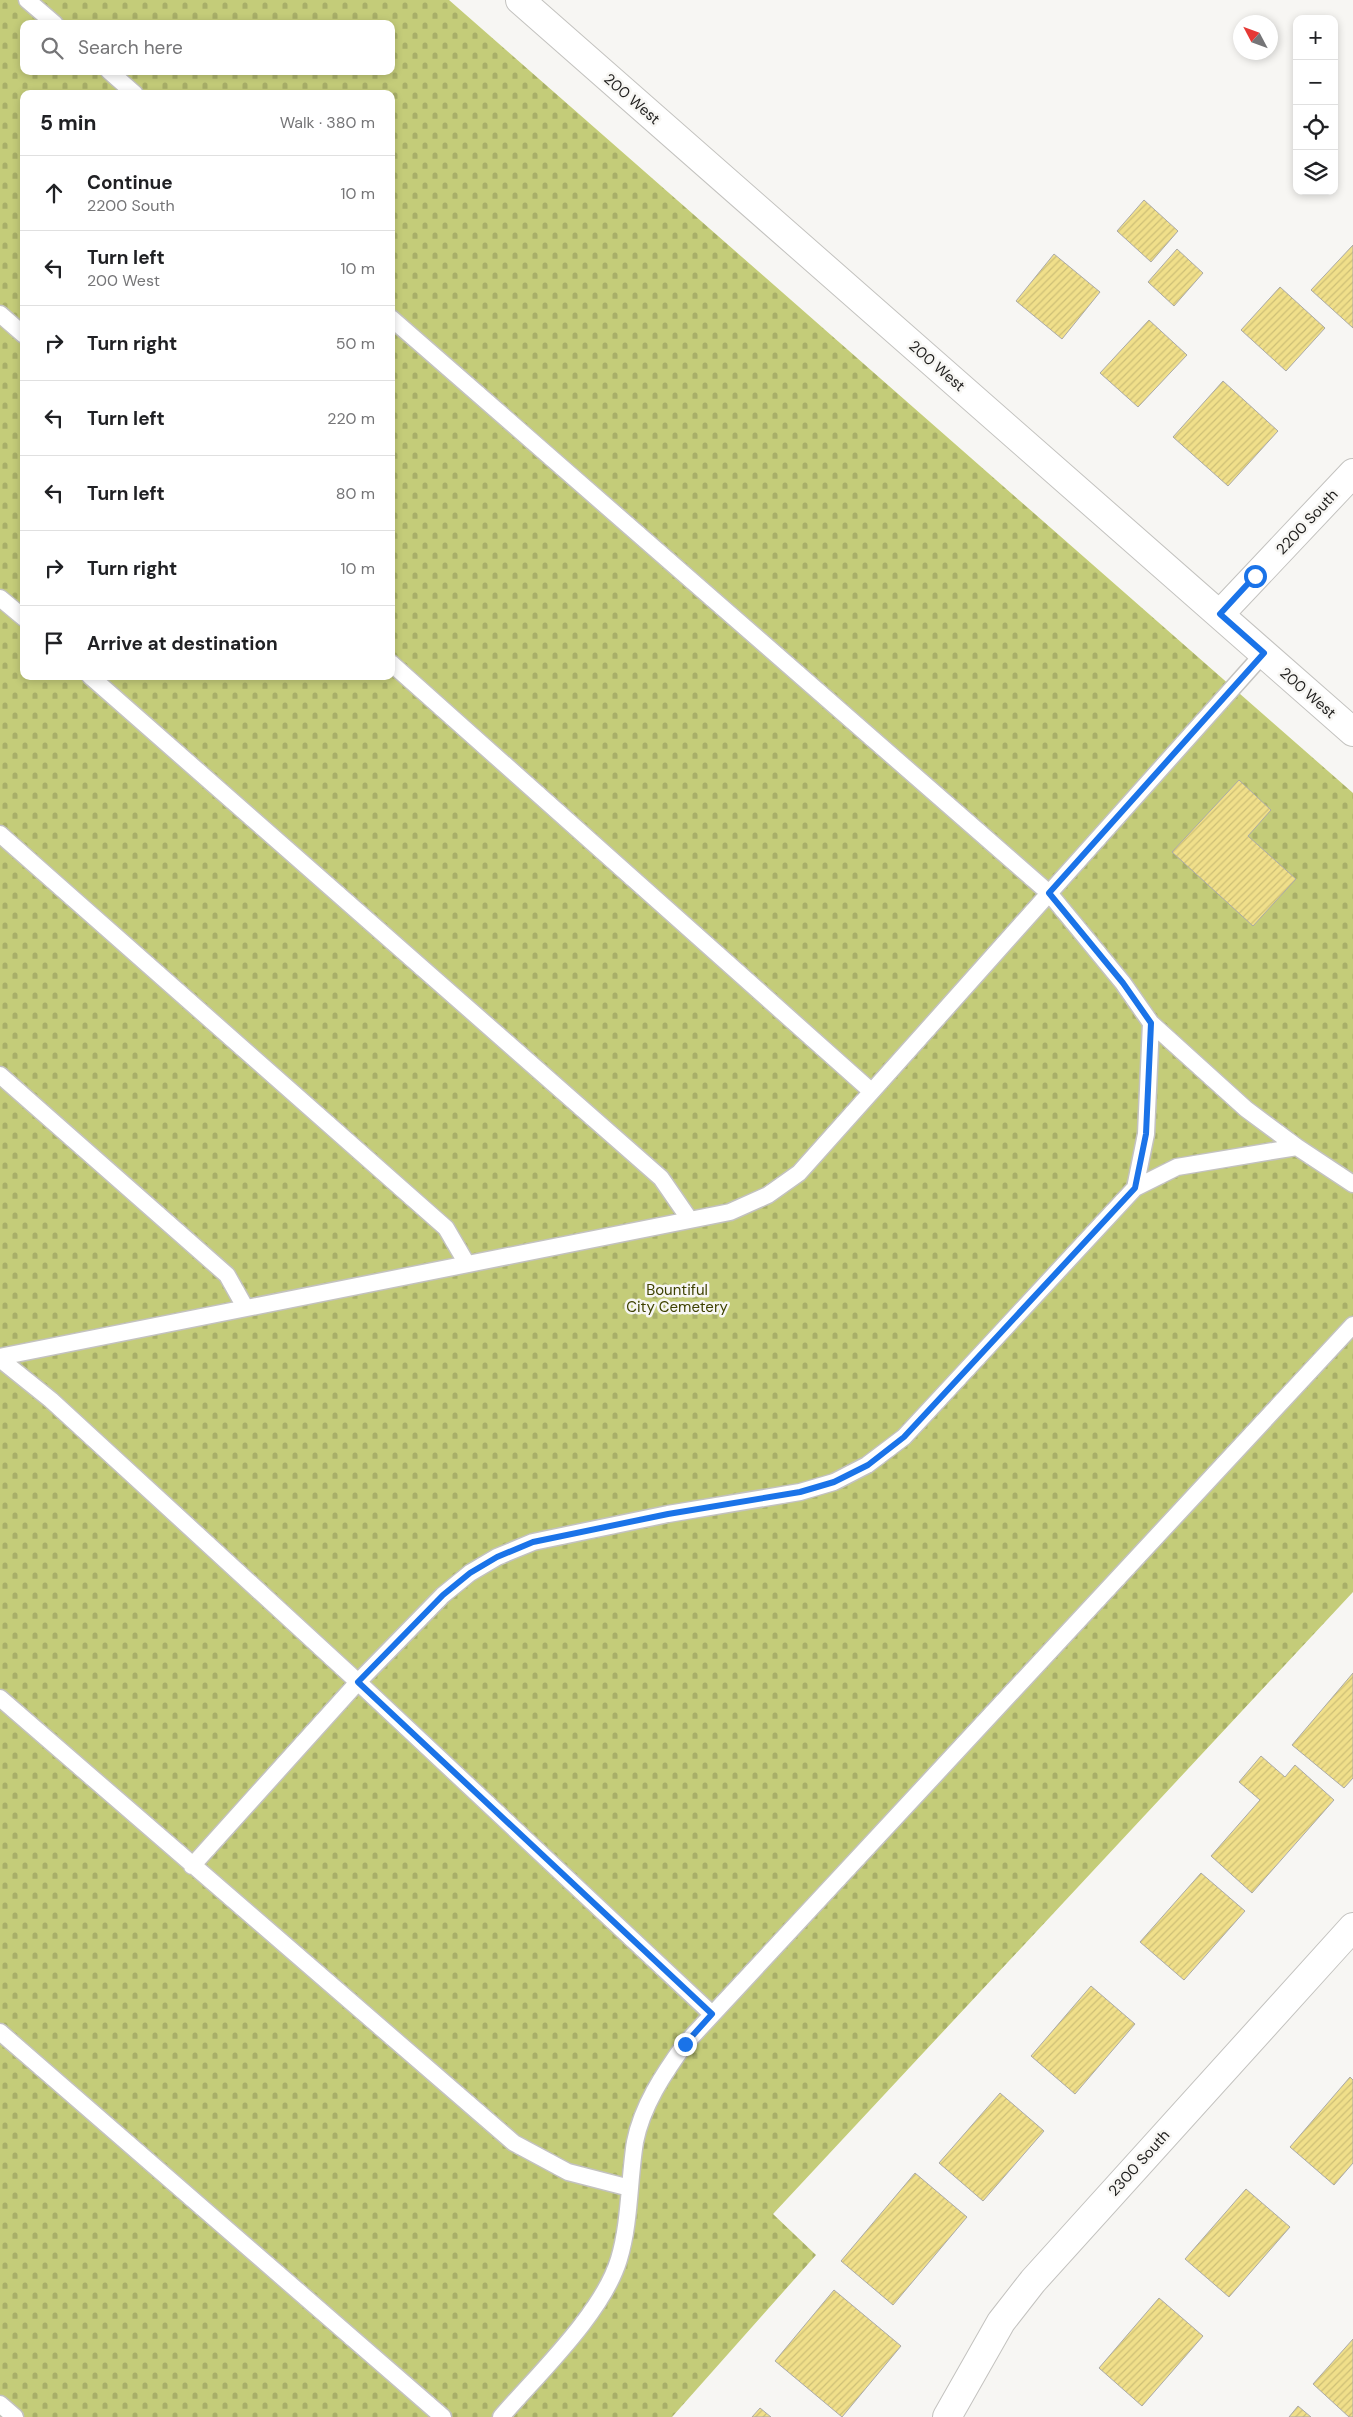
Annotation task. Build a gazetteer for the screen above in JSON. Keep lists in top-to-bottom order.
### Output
{
  "streets": {
    "street": ["200 West", "2200 South", "2300 South"]
  },
  "crossings": [
    ["200 West", "2200 South"]
  ],
  "parks": ["Bountiful City Cemetery"],
  "north": "top left",
  "page": {
    "map_buttons": ["+", "−"],
    "search": "Search here",
    "heading": ["5 min", "Walk · 380 m"],
    "list": [
      ["Continue", "2200 South", "10 m"],
      ["Turn left", "200 West", "10 m"],
      ["Turn right", "50 m"],
      ["Turn left", "220 m"],
      ["Turn left", "80 m"],
      ["Turn right", "10 m"],
      "Arrive at destination"
    ]
  }
}
